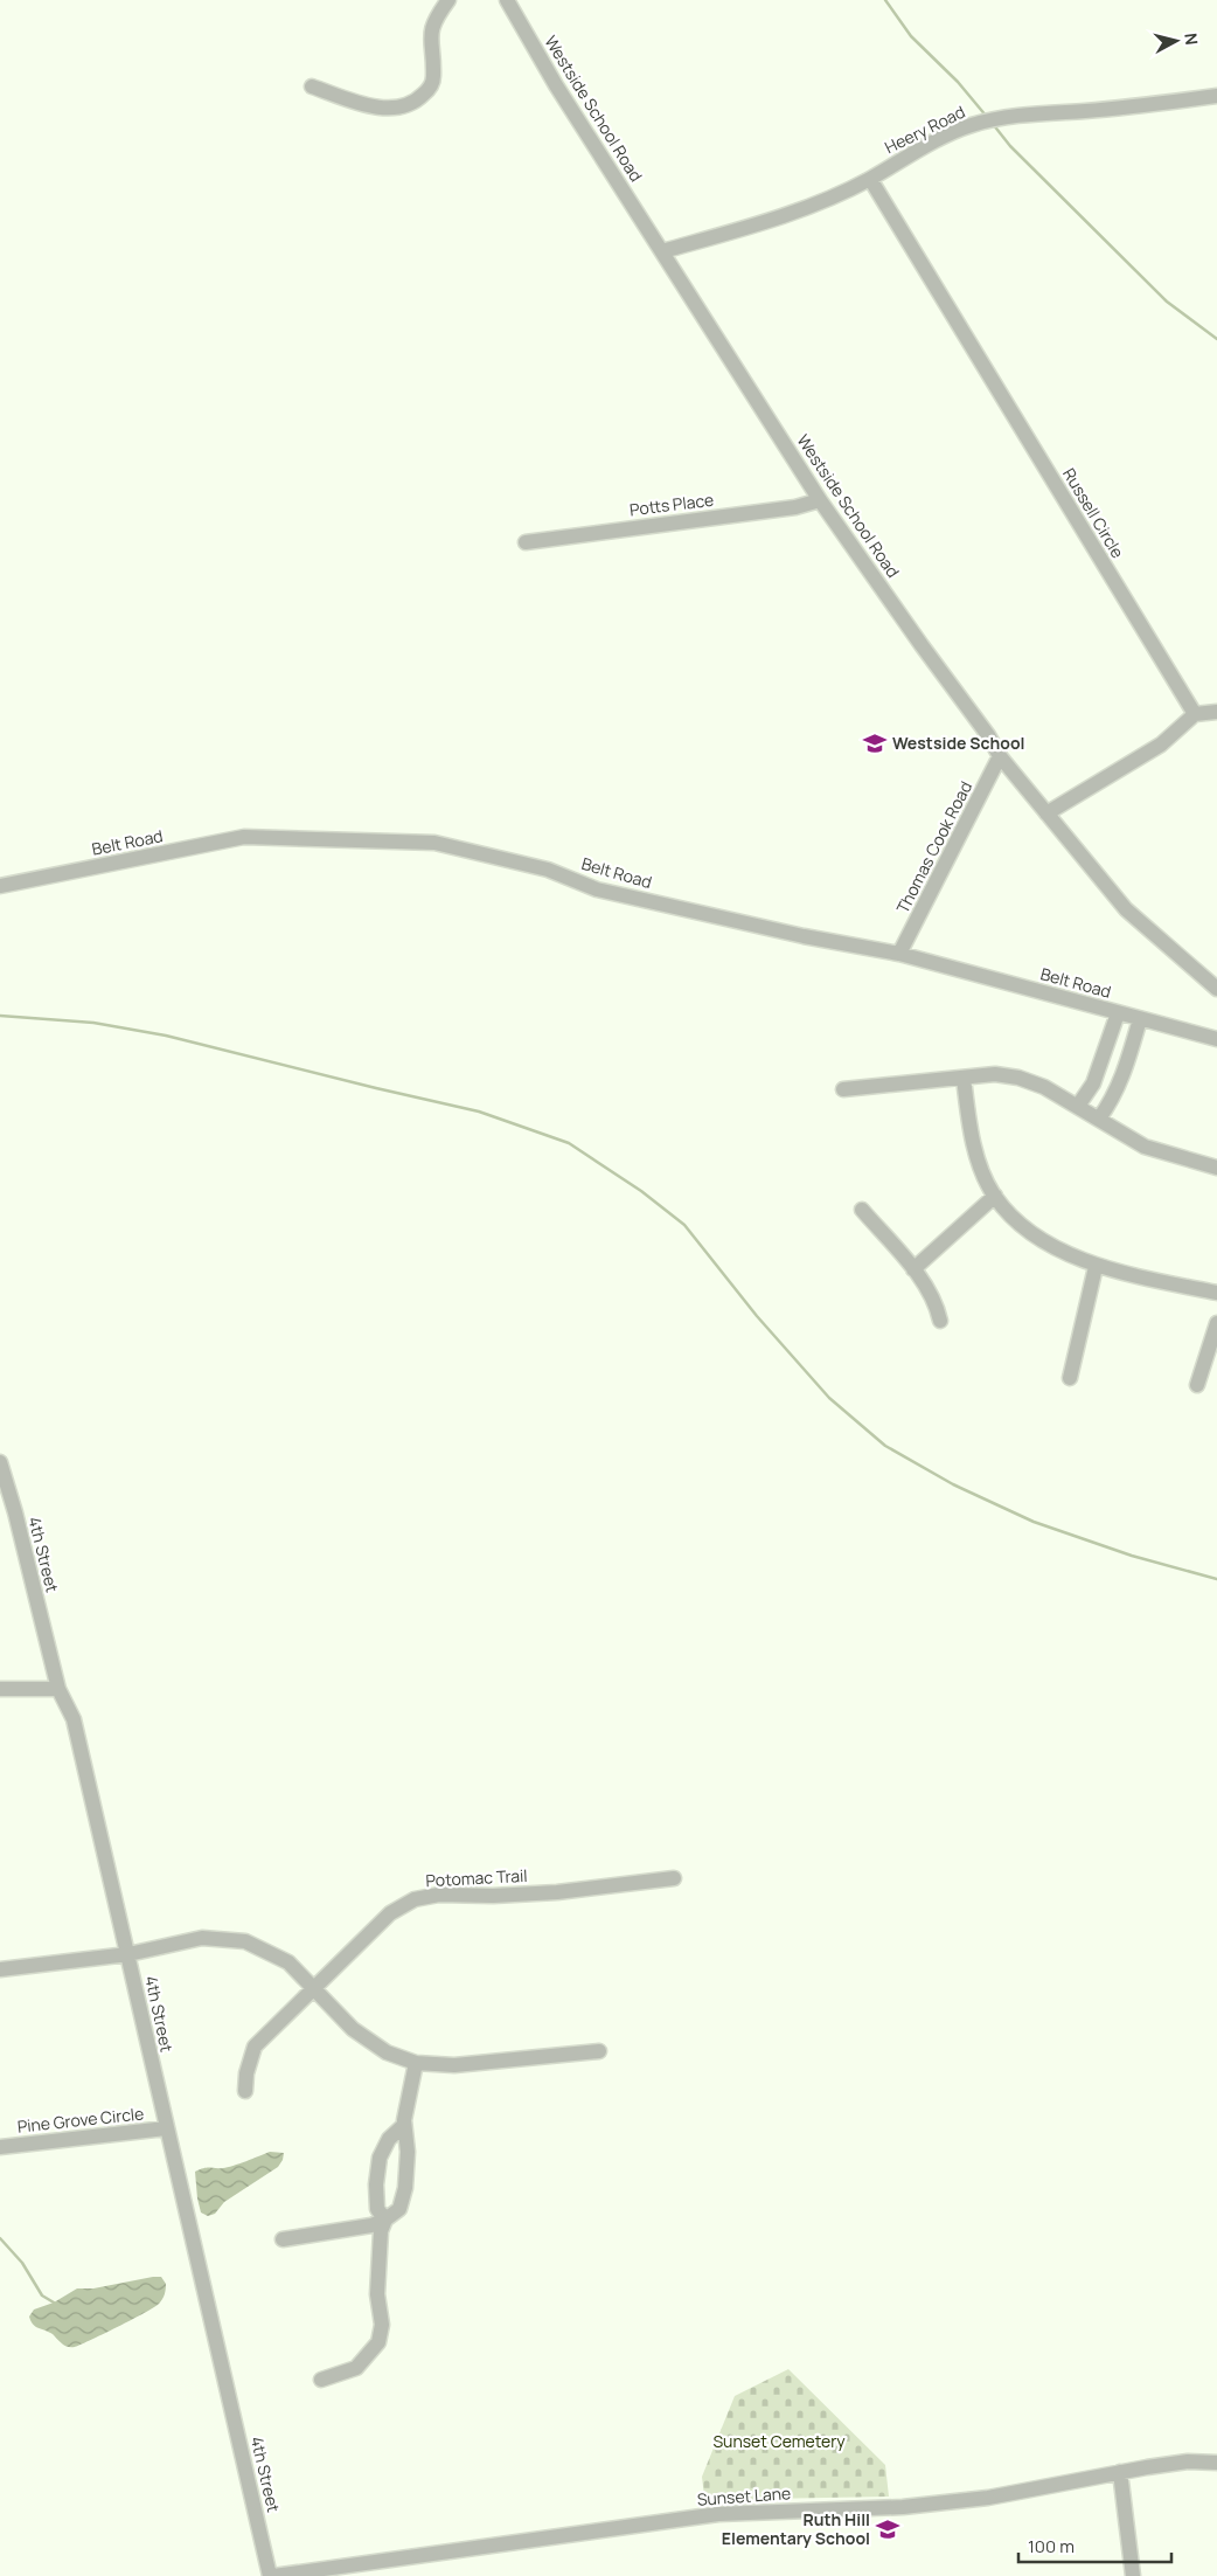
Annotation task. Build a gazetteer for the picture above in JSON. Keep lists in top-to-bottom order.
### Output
{
  "streets": {
    "street": [
      "Westside School Road",
      "Heery Road",
      "Potts Place",
      "Russell Circle",
      "Belt Road",
      "Thomas Cook Road",
      "4th Street",
      "Potomac Trail",
      "Pine Grove Circle",
      "Sunset Lane"
    ]
  },
  "crossings": [
    ["Westside School Road", "Heery Road"],
    ["Westside School Road", "Potts Place"],
    ["Westside School Road", "Thomas Cook Road"],
    ["Heery Road", "Russell Circle"],
    ["Belt Road", "Thomas Cook Road"],
    ["4th Street", "Pine Grove Circle"],
    ["4th Street", "Sunset Lane"]
  ],
  "parks": ["Sunset Cemetery"],
  "places": {
    "school or university": ["Westside School", "Ruth Hill Elementary School"]
  },
  "scale_bar": "100 m",
  "north": "right"
}
